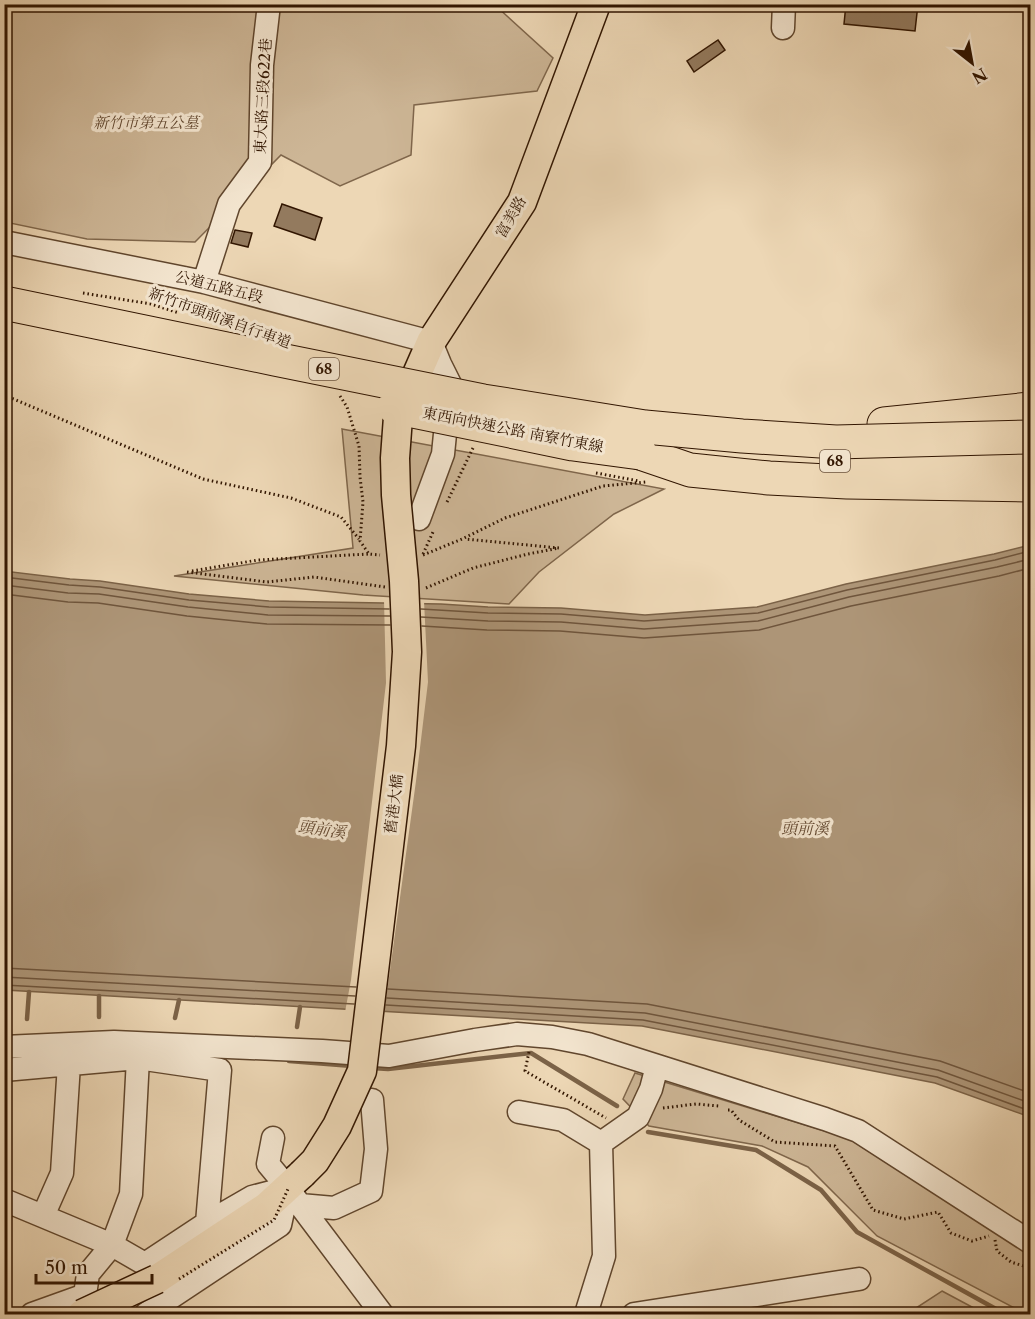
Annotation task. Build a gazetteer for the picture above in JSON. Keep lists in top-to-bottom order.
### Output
{
  "streets": {
    "highway": ["68", "東西向快速公路 南寮竹東線"],
    "main road": ["富美路", "舊港大橋"],
    "street": ["東大路三段622巷", "公道五路五段"],
    "path": ["新竹市頭前溪自行車道"]
  },
  "crossings": [
    ["東大路三段622巷", "公道五路五段"],
    ["富美路", "公道五路五段"],
    ["富美路", "舊港大橋"]
  ],
  "water": ["頭前溪"],
  "parks": ["新竹市第五公墓"],
  "scale_bar": "50 m",
  "north": "bottom right"
}
